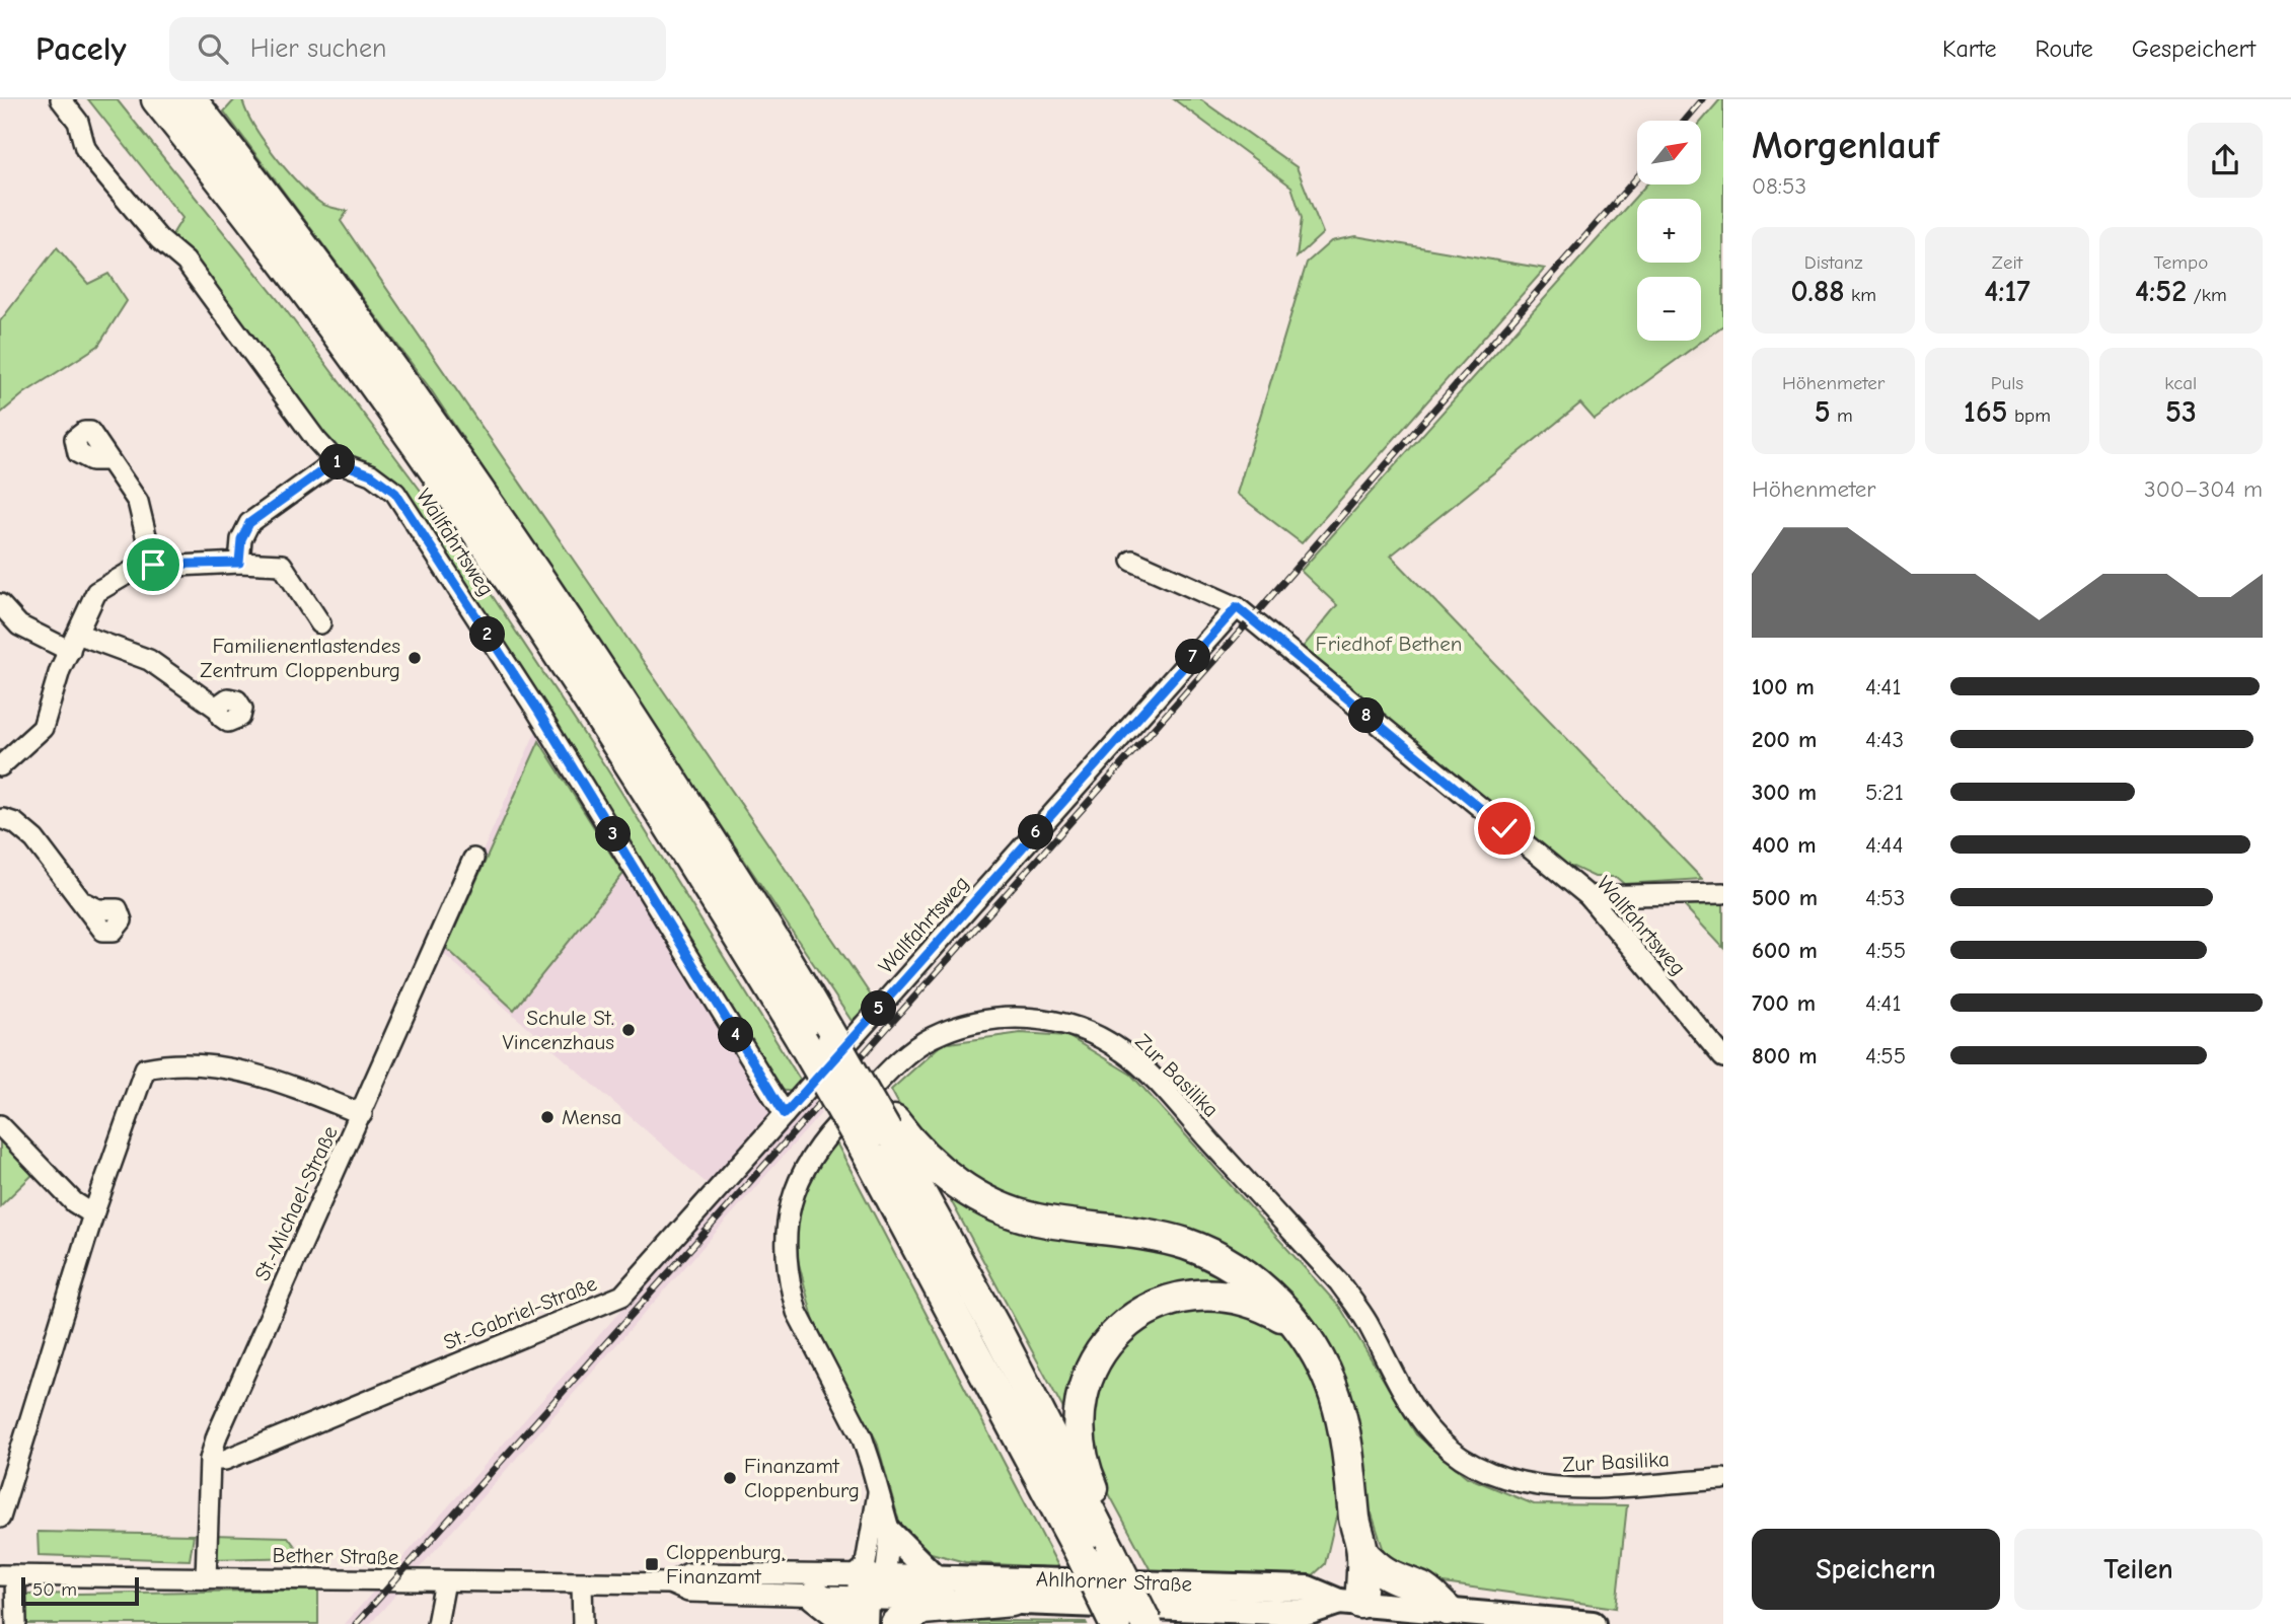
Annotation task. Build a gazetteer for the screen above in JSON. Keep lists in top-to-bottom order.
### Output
{
  "streets": {
    "main road": ["Ahlhorner Straße"],
    "street": [
      "Wallfahrtsweg",
      "Zur Basilika",
      "St.-Michael-Straße",
      "St.-Gabriel-Straße",
      "Bether Straße"
    ]
  },
  "crossings": [
    ["Wallfahrtsweg", "St.-Gabriel-Straße"],
    ["Zur Basilika", "Bether Straße"],
    ["Zur Basilika", "Ahlhorner Straße"],
    ["St.-Michael-Straße", "St.-Gabriel-Straße"],
    ["St.-Michael-Straße", "Bether Straße"],
    ["Bether Straße", "Ahlhorner Straße"]
  ],
  "parks": ["Friedhof Bethen"],
  "places": {
    "other": [
      "Familienentlastendes Zentrum Cloppenburg",
      "Schule St. Vincenzhaus",
      "Mensa",
      "Finanzamt Cloppenburg"
    ],
    "transit": ["Cloppenburg, Finanzamt"]
  },
  "scale_bar": "50 m",
  "north": "top right",
  "page": {
    "header": "Pacely",
    "search": "Hier suchen",
    "nav": ["Karte", "Route", "Gespeichert"],
    "heading": ["Morgenlauf", "08:53"],
    "map_buttons": ["+", "−"],
    "stats": [
      ["Distanz", "0.88 km"],
      ["Zeit", "4:17"],
      ["Tempo", "4:52 /km"],
      ["Höhenmeter", "5 m"],
      ["Puls", "165 bpm"],
      ["kcal", "53"]
    ],
    "pins": [
      "1",
      "2",
      "7",
      "8",
      "6",
      "3",
      "5",
      "4"
    ],
    "chart": ["Höhenmeter", "300–304 m"],
    "list": [
      {
        "name": "100 m",
        "note": "4:41"
      },
      {
        "name": "200 m",
        "note": "4:43"
      },
      {
        "name": "300 m",
        "note": "5:21"
      },
      {
        "name": "400 m",
        "note": "4:44"
      },
      {
        "name": "500 m",
        "note": "4:53"
      },
      {
        "name": "600 m",
        "note": "4:55"
      },
      {
        "name": "700 m",
        "note": "4:41"
      },
      {
        "name": "800 m",
        "note": "4:55"
      }
    ],
    "buttons": ["Speichern", "Teilen"],
    "scale": "50 m"
  }
}
